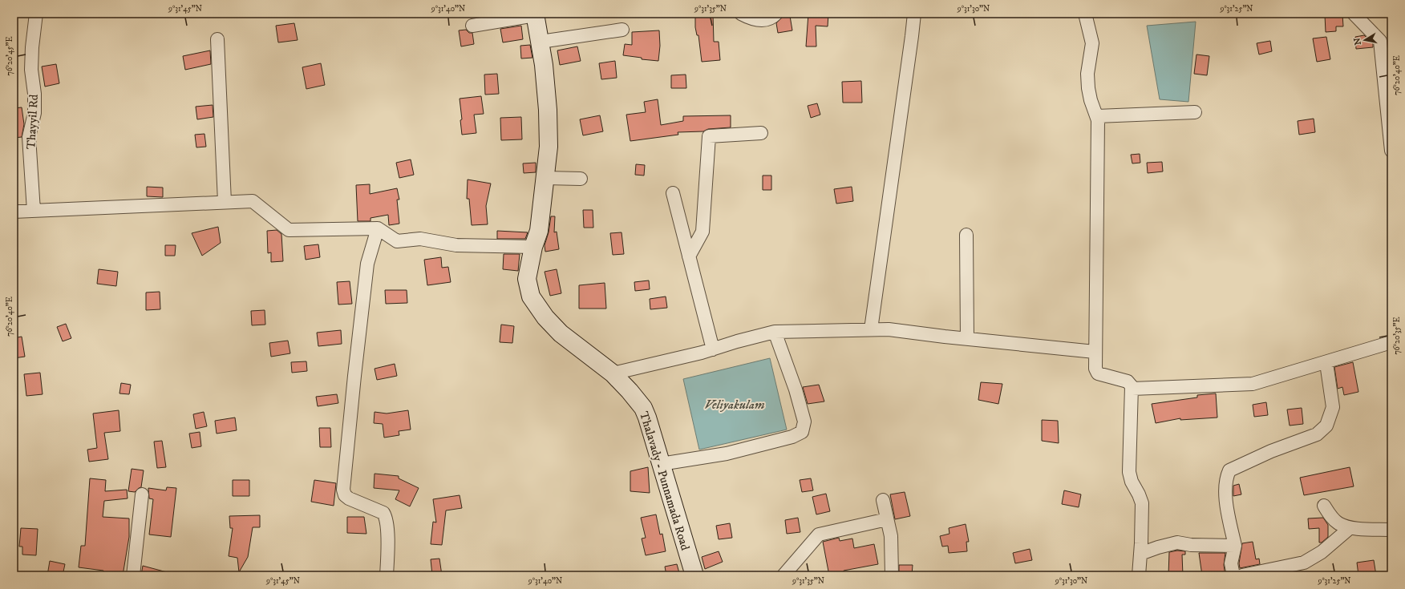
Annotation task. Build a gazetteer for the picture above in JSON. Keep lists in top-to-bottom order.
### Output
{
  "streets": {
    "main road": ["Thalavady - Punnamada Road"],
    "street": ["Thayyil Rd"]
  },
  "water": ["Veliyakulam"],
  "north": "left",
  "coordinates": [
    "9°31'45\"N",
    "9°31'40\"N",
    "9°31'35\"N",
    "9°31'30\"N",
    "9°31'25\"N",
    "76°20'45\"E",
    "76°20'40\"E",
    "76°20'35\"E"
  ]
}
